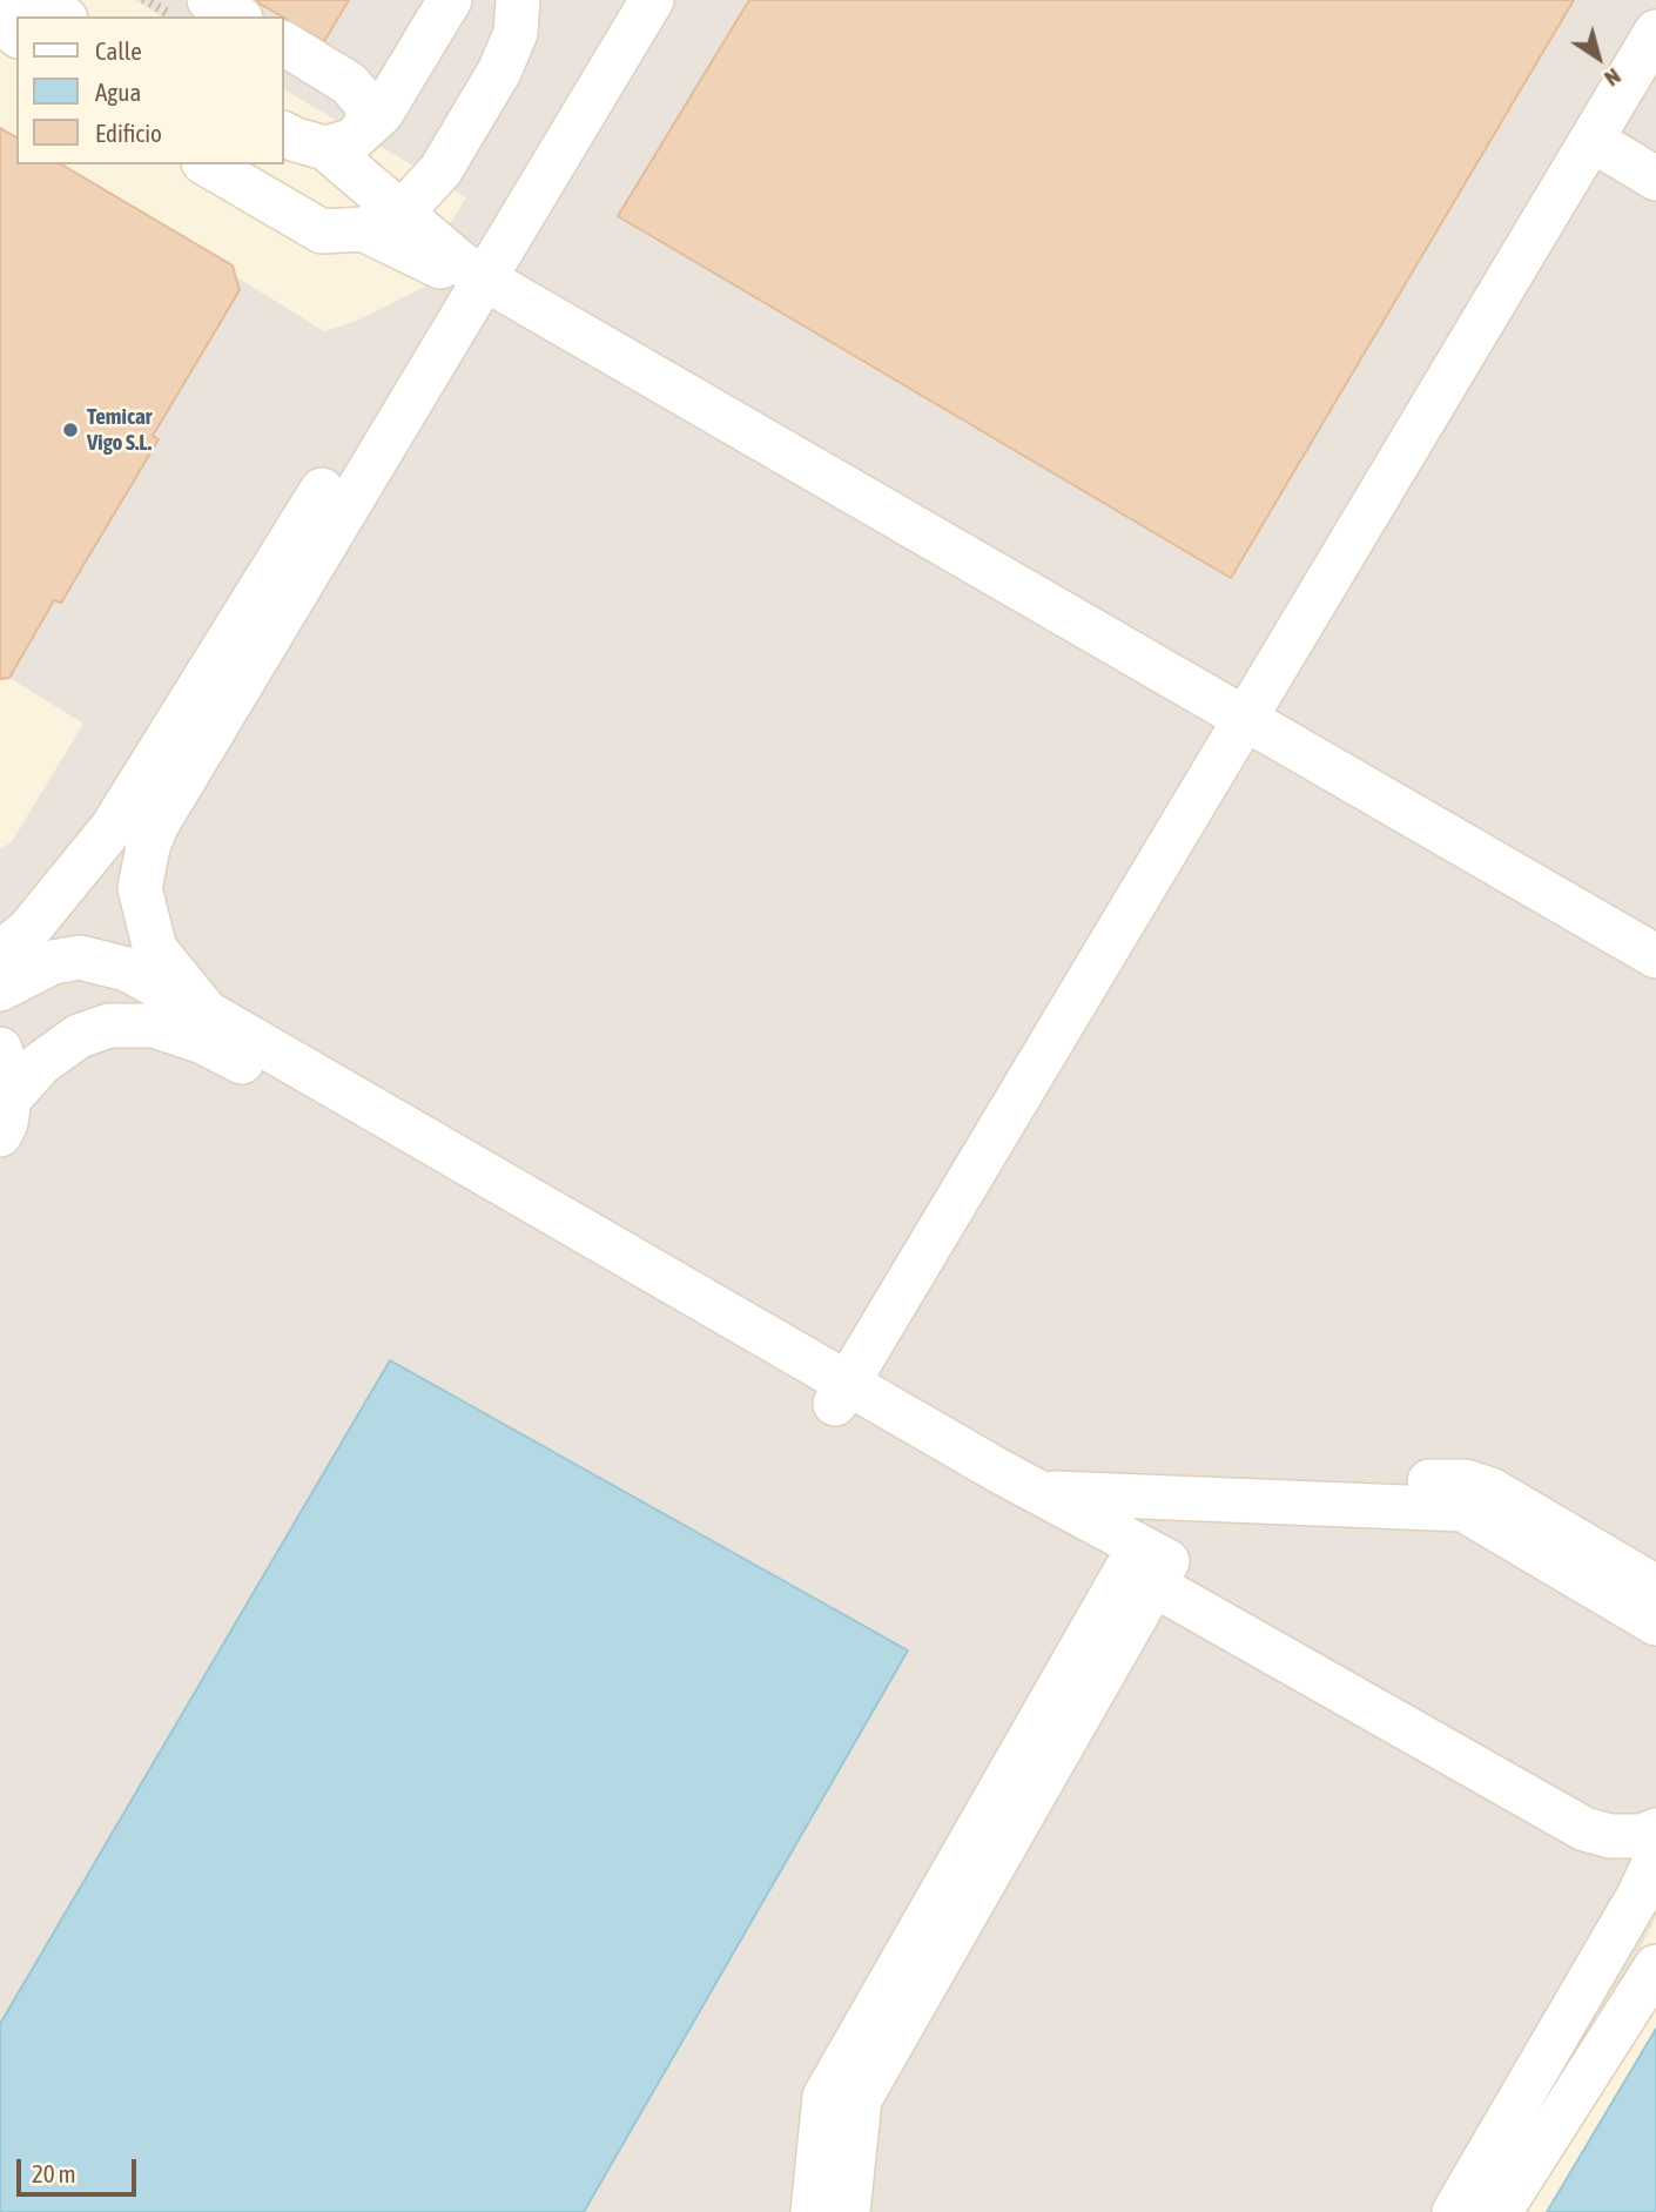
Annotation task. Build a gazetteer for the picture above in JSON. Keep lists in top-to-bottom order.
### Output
{
  "places": ["Temicar Vigo S.L."],
  "legend": ["Calle", "Agua", "Edificio"],
  "scale_bar": "20 m",
  "north": "bottom right"
}
